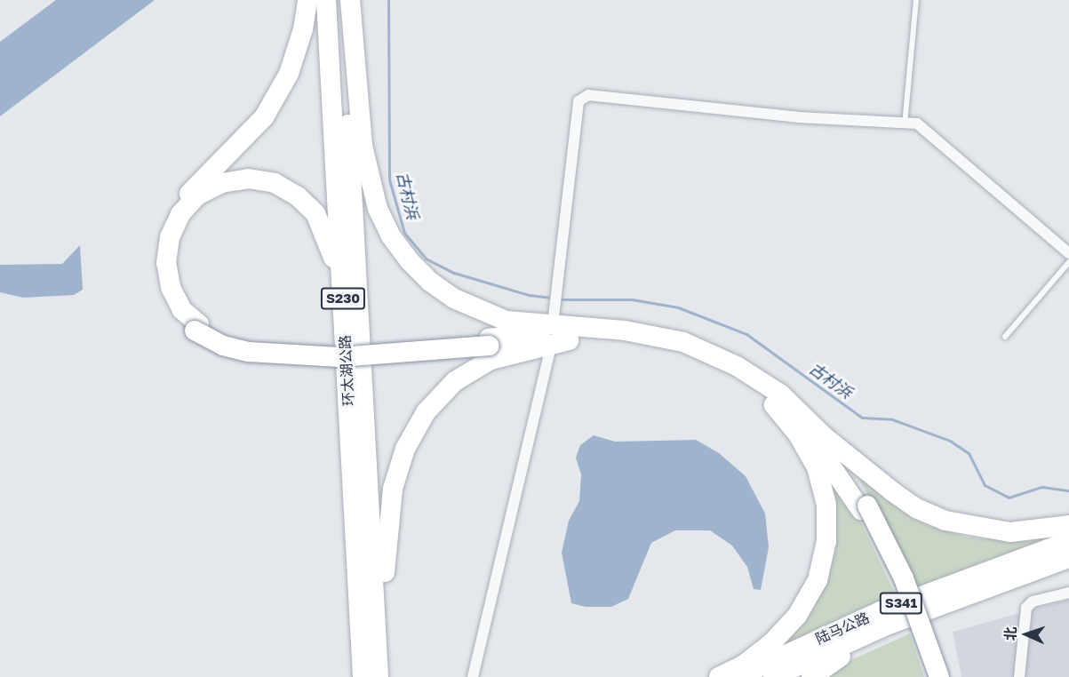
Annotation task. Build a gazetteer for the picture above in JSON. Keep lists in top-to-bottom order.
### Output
{
  "streets": {
    "highway": [
      "S230",
      "环太湖公路",
      "S341",
      "陆马公路"
    ]
  },
  "water": ["古村浜"],
  "north": "left"
}
